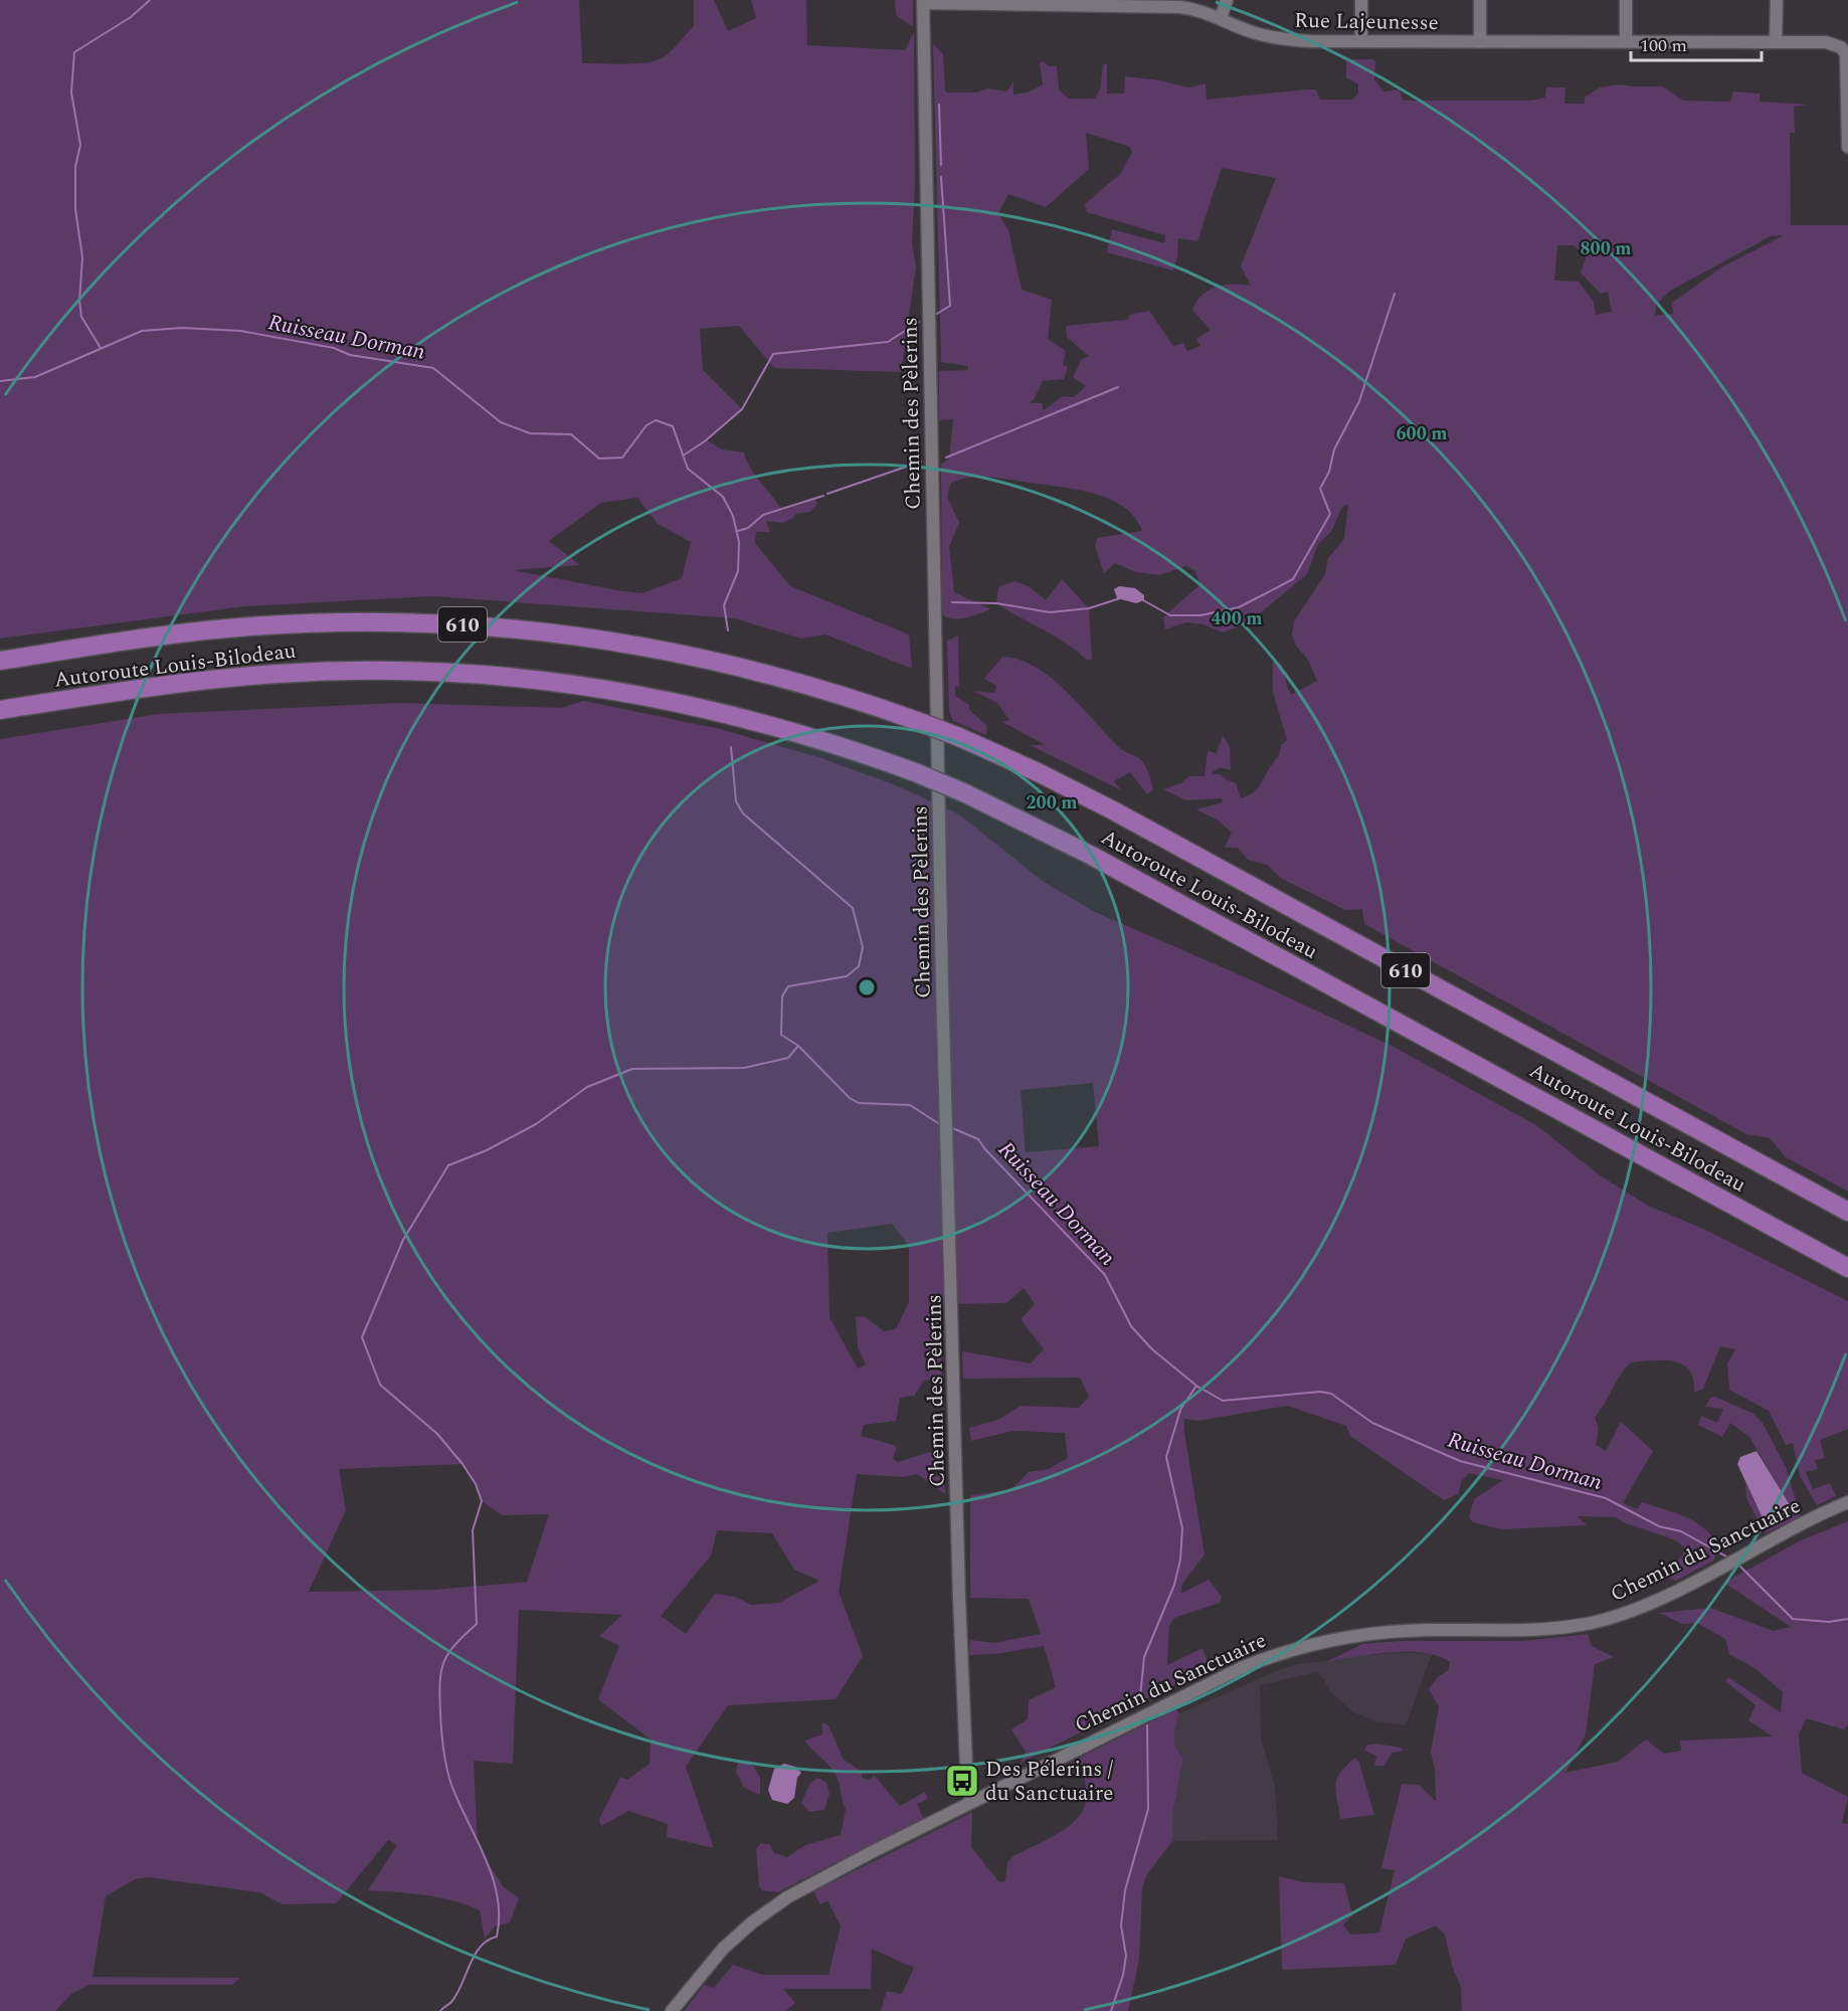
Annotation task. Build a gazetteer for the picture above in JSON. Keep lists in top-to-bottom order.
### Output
{
  "streets": {
    "highway": ["610", "Autoroute Louis-Bilodeau"],
    "street": ["Rue Lajeunesse", "Chemin des Pèlerins", "Chemin du Sanctuaire"]
  },
  "crossings": [
    ["Rue Lajeunesse", "Chemin des Pèlerins"],
    ["Chemin des Pèlerins", "Chemin du Sanctuaire"]
  ],
  "water": ["Ruisseau Dorman"],
  "places": {
    "bus stop": ["Des Pélerins / du Sanctuaire"]
  },
  "scale_bar": "100 m",
  "rings": [
    "800 m",
    "600 m",
    "400 m",
    "200 m"
  ]
}
